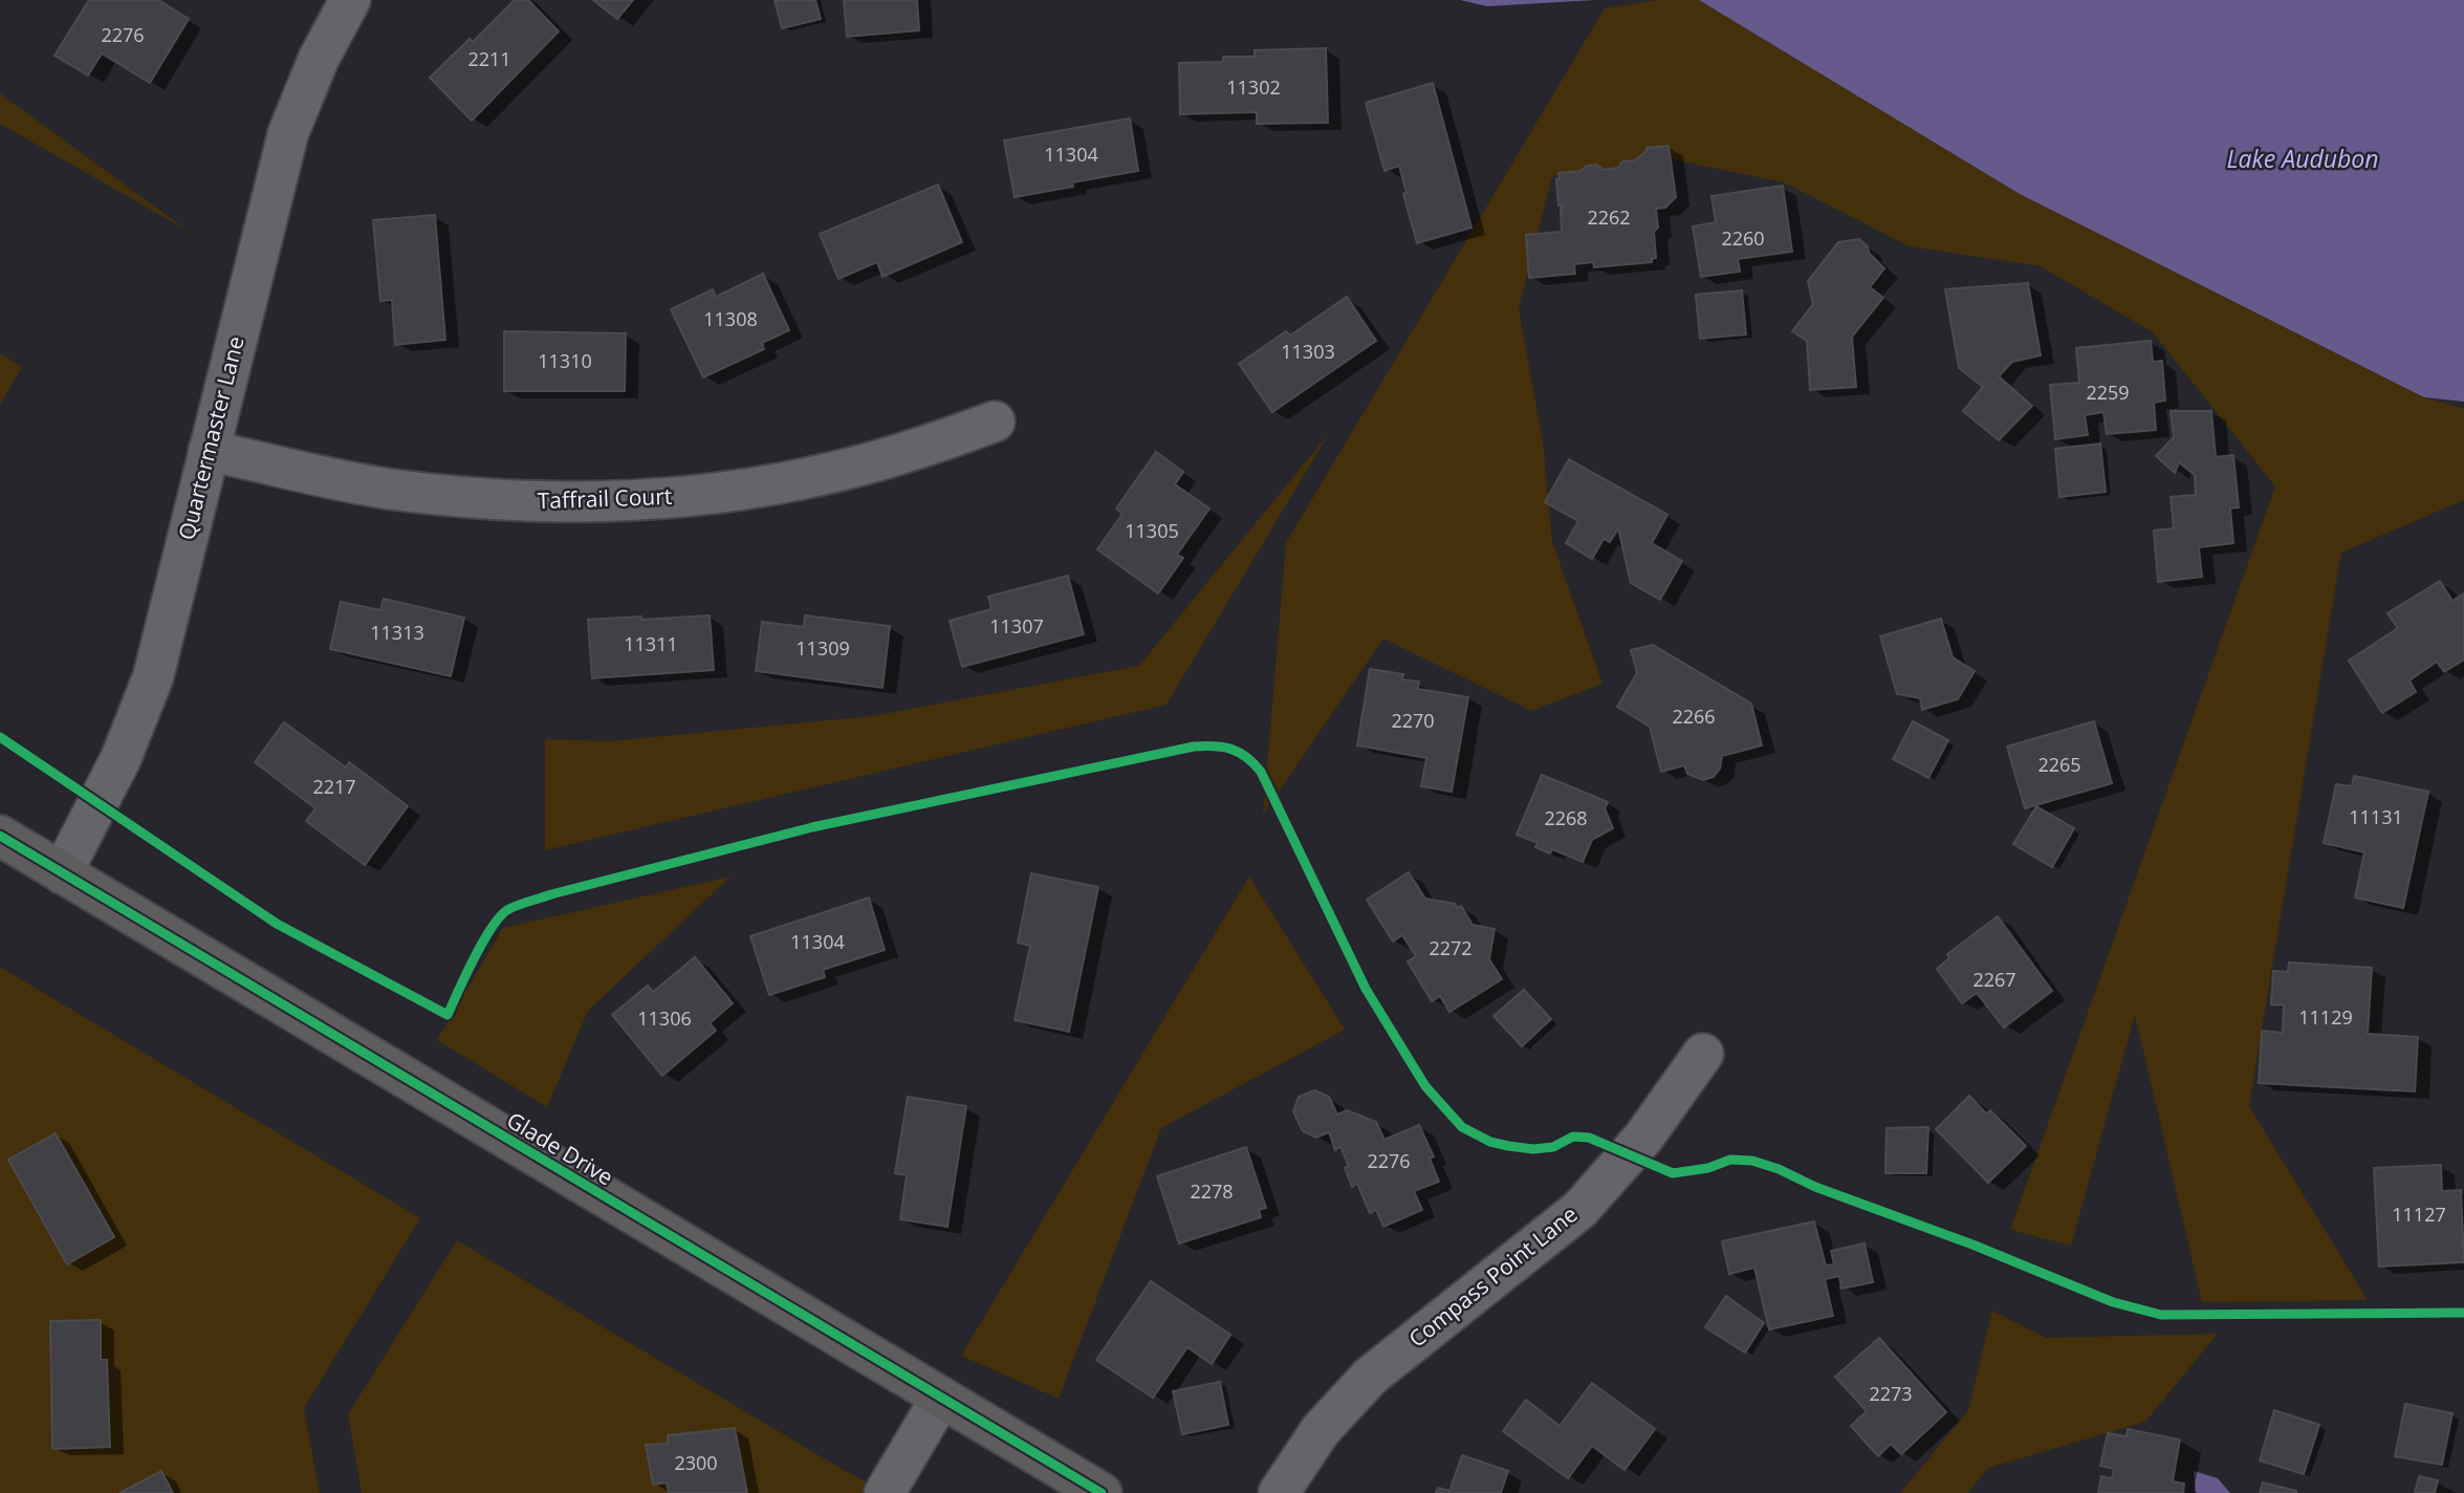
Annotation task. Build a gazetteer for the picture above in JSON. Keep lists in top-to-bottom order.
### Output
{
  "streets": {
    "street": [
      "Quartermaster Lane",
      "Taffrail Court",
      "Glade Drive",
      "Compass Point Lane"
    ]
  },
  "crossings": [
    ["Quartermaster Lane", "Taffrail Court"],
    ["Quartermaster Lane", "Glade Drive"]
  ],
  "water": ["Lake Audubon"],
  "house_numbers": [
    "2276",
    "2211",
    "11302",
    "11304",
    "2262",
    "2260",
    "11308",
    "11303",
    "11310",
    "2259",
    "11305",
    "11307",
    "11313",
    "11311",
    "11309",
    "2266",
    "2270",
    "2265",
    "2217",
    "11131",
    "2268",
    "11304",
    "2272",
    "2267",
    "11129",
    "11306",
    "2276",
    "2278",
    "11127",
    "2273",
    "2300"
  ]
}
